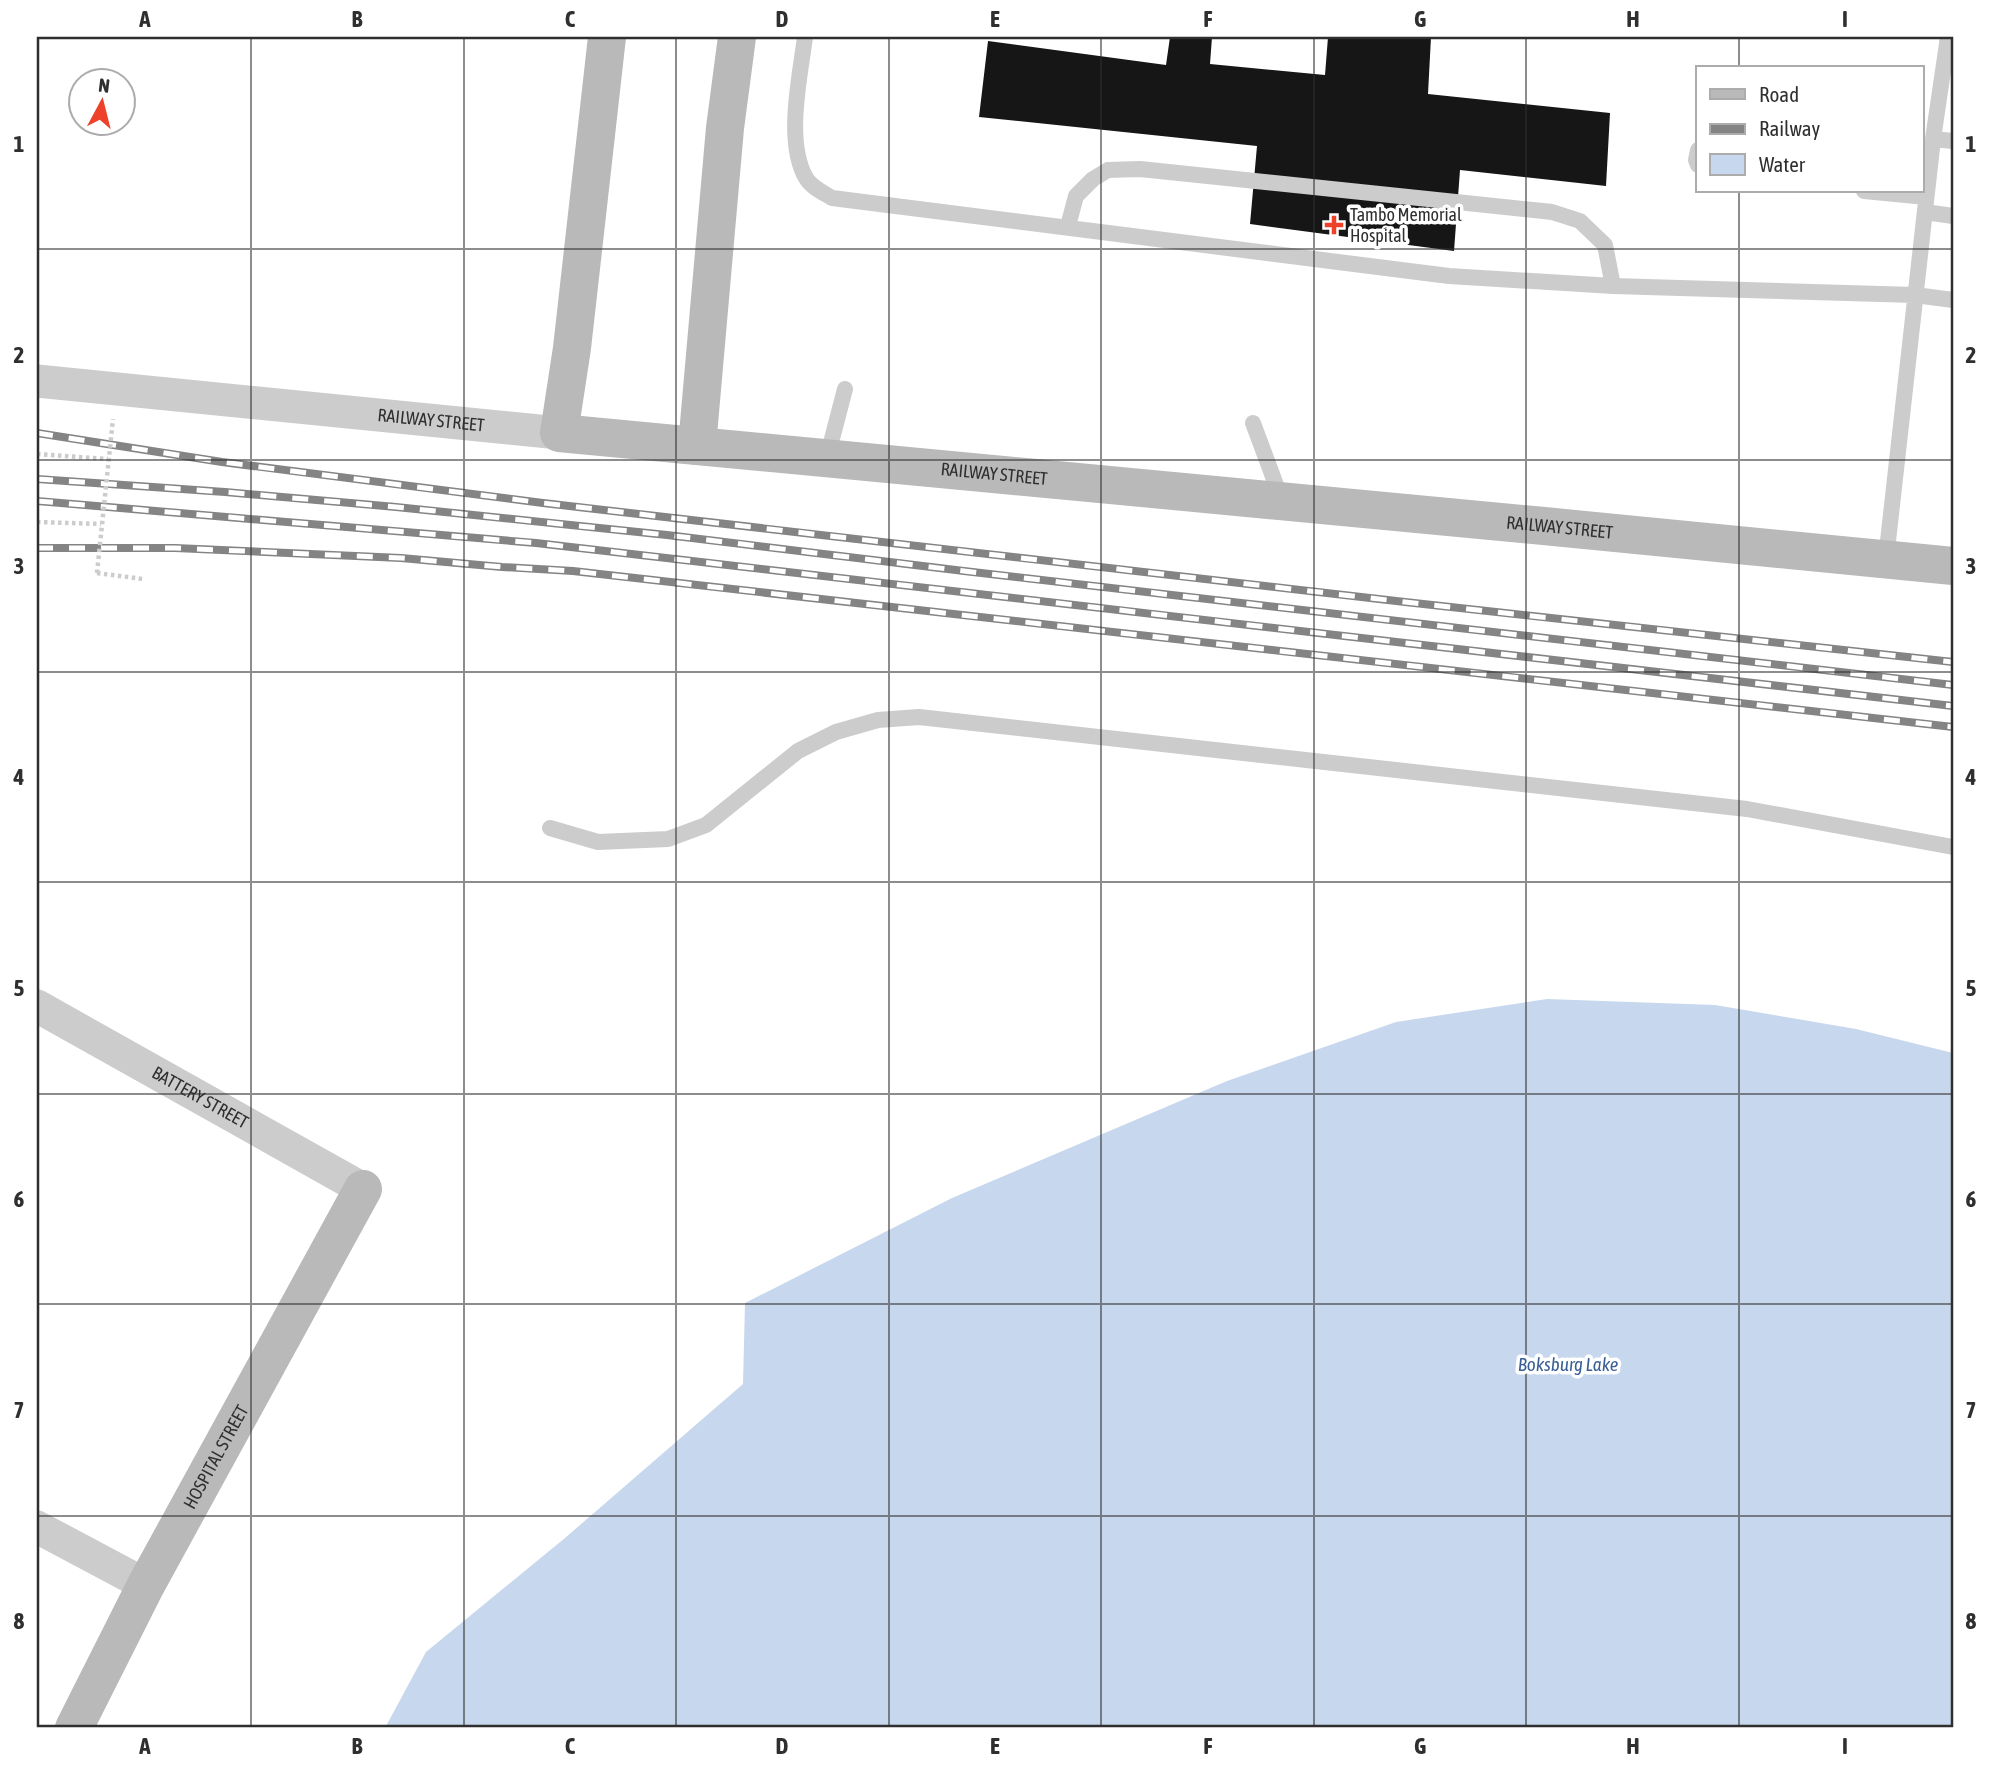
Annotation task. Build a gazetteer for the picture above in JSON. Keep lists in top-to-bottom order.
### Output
{
  "streets": {
    "street": ["RAILWAY STREET", "BATTERY STREET", "HOSPITAL STREET"]
  },
  "crossings": [
    ["BATTERY STREET", "HOSPITAL STREET"]
  ],
  "water": ["Boksburg Lake"],
  "places": {
    "health": ["Tambo Memorial Hospital"]
  },
  "legend": ["Road", "Railway", "Water"],
  "north": "top",
  "grid": {
    "columns": [
      "A",
      "B",
      "C",
      "D",
      "E",
      "F",
      "G",
      "H",
      "I"
    ],
    "rows": [
      "1",
      "2",
      "3",
      "4",
      "5",
      "6",
      "7",
      "8"
    ]
  }
}
